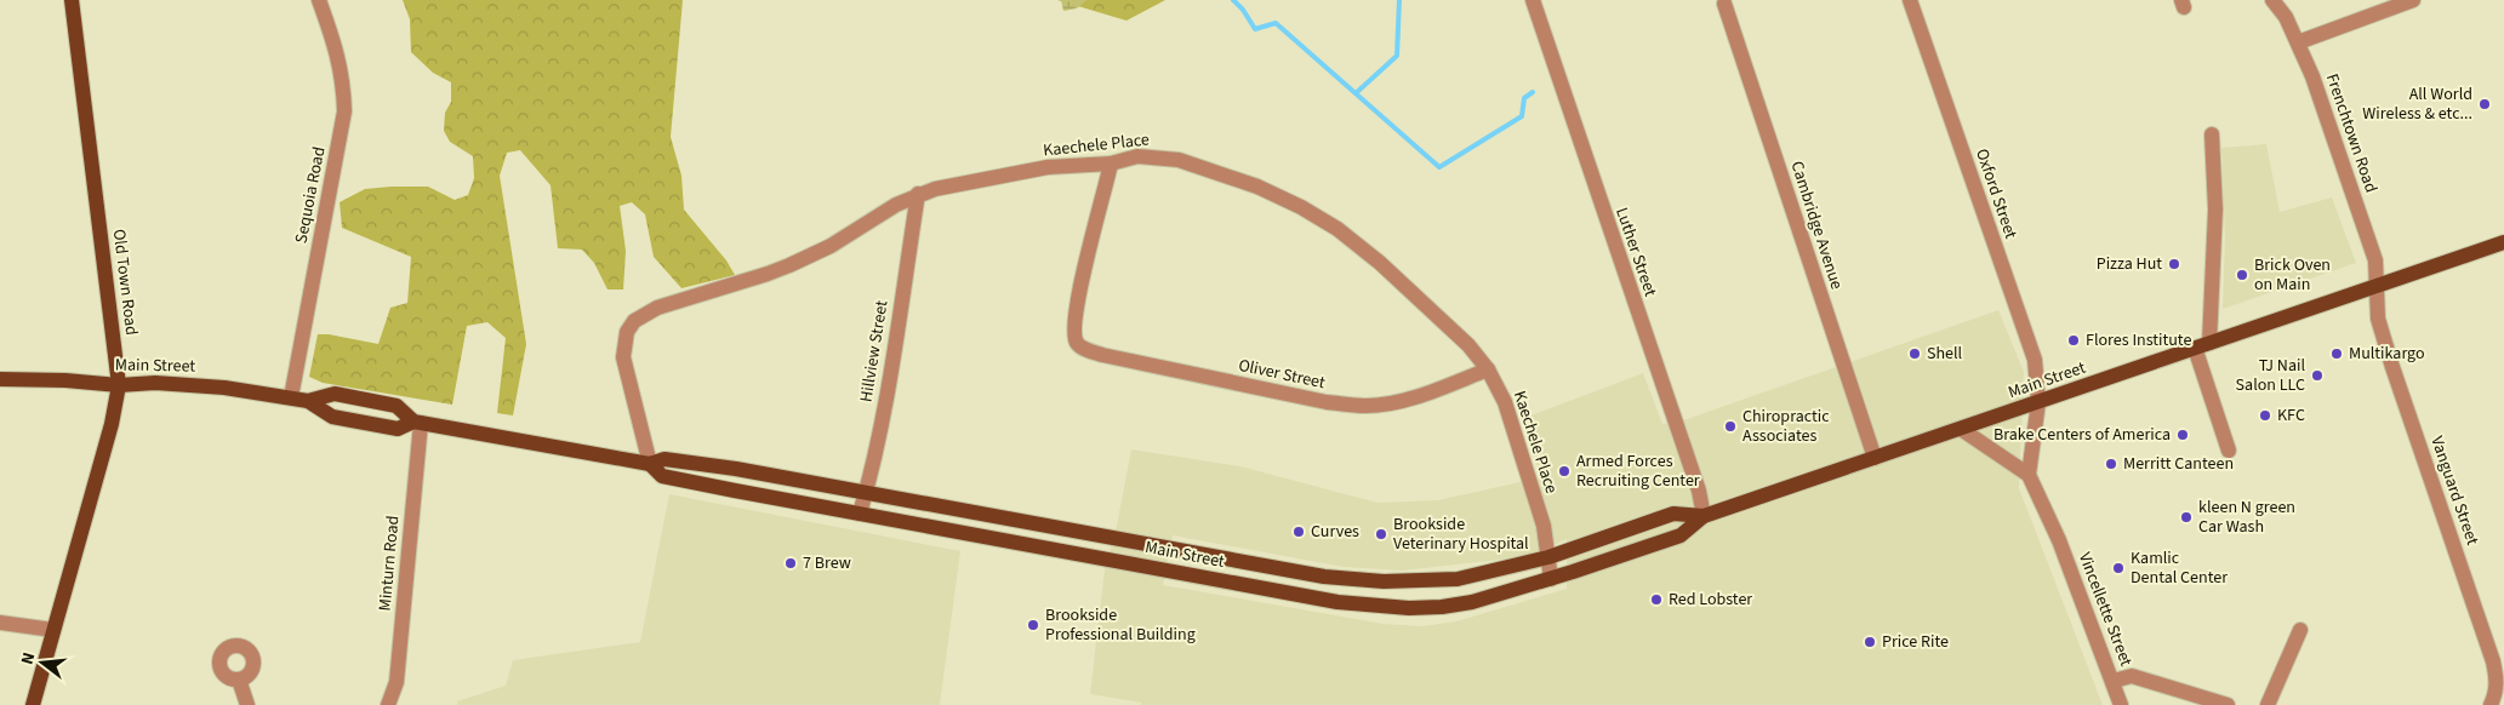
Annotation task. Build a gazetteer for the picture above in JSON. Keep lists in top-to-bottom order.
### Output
{
  "streets": {
    "main road": ["Old Town Road", "Main Street"],
    "street": [
      "Frenchtown Road",
      "Kaechele Place",
      "Oxford Street",
      "Sequoia Road",
      "Cambridge Avenue",
      "Luther Street",
      "Hillview Street",
      "Oliver Street",
      "Vanguard Street",
      "Minturn Road",
      "Vincellette Street"
    ]
  },
  "crossings": [
    ["Frenchtown Road", "Main Street"],
    ["Frenchtown Road", "Vanguard Street"],
    ["Kaechele Place", "Hillview Street"],
    ["Kaechele Place", "Main Street"],
    ["Kaechele Place", "Oliver Street"],
    ["Oxford Street", "Main Street"],
    ["Sequoia Road", "Main Street"],
    ["Cambridge Avenue", "Main Street"],
    ["Luther Street", "Main Street"],
    ["Old Town Road", "Main Street"],
    ["Hillview Street", "Main Street"],
    ["Main Street", "Vanguard Street"],
    ["Main Street", "Minturn Road"]
  ],
  "places": [
    "All World Wireless & etc...",
    "Pizza Hut",
    "Brick Oven on Main",
    "Flores Institute",
    "Shell",
    "Multikargo",
    "TJ Nail Salon LLC",
    "KFC",
    "Chiropractic Associates",
    "Brake Centers of America",
    "Merritt Canteen",
    "Armed Forces Recruiting Center",
    "kleen N green Car Wash",
    "Curves",
    "Brookside Veterinary Hospital",
    "7 Brew",
    "Kamlic Dental Center",
    "Red Lobster",
    "Brookside Professional Building",
    "Price Rite"
  ],
  "north": "left"
}
